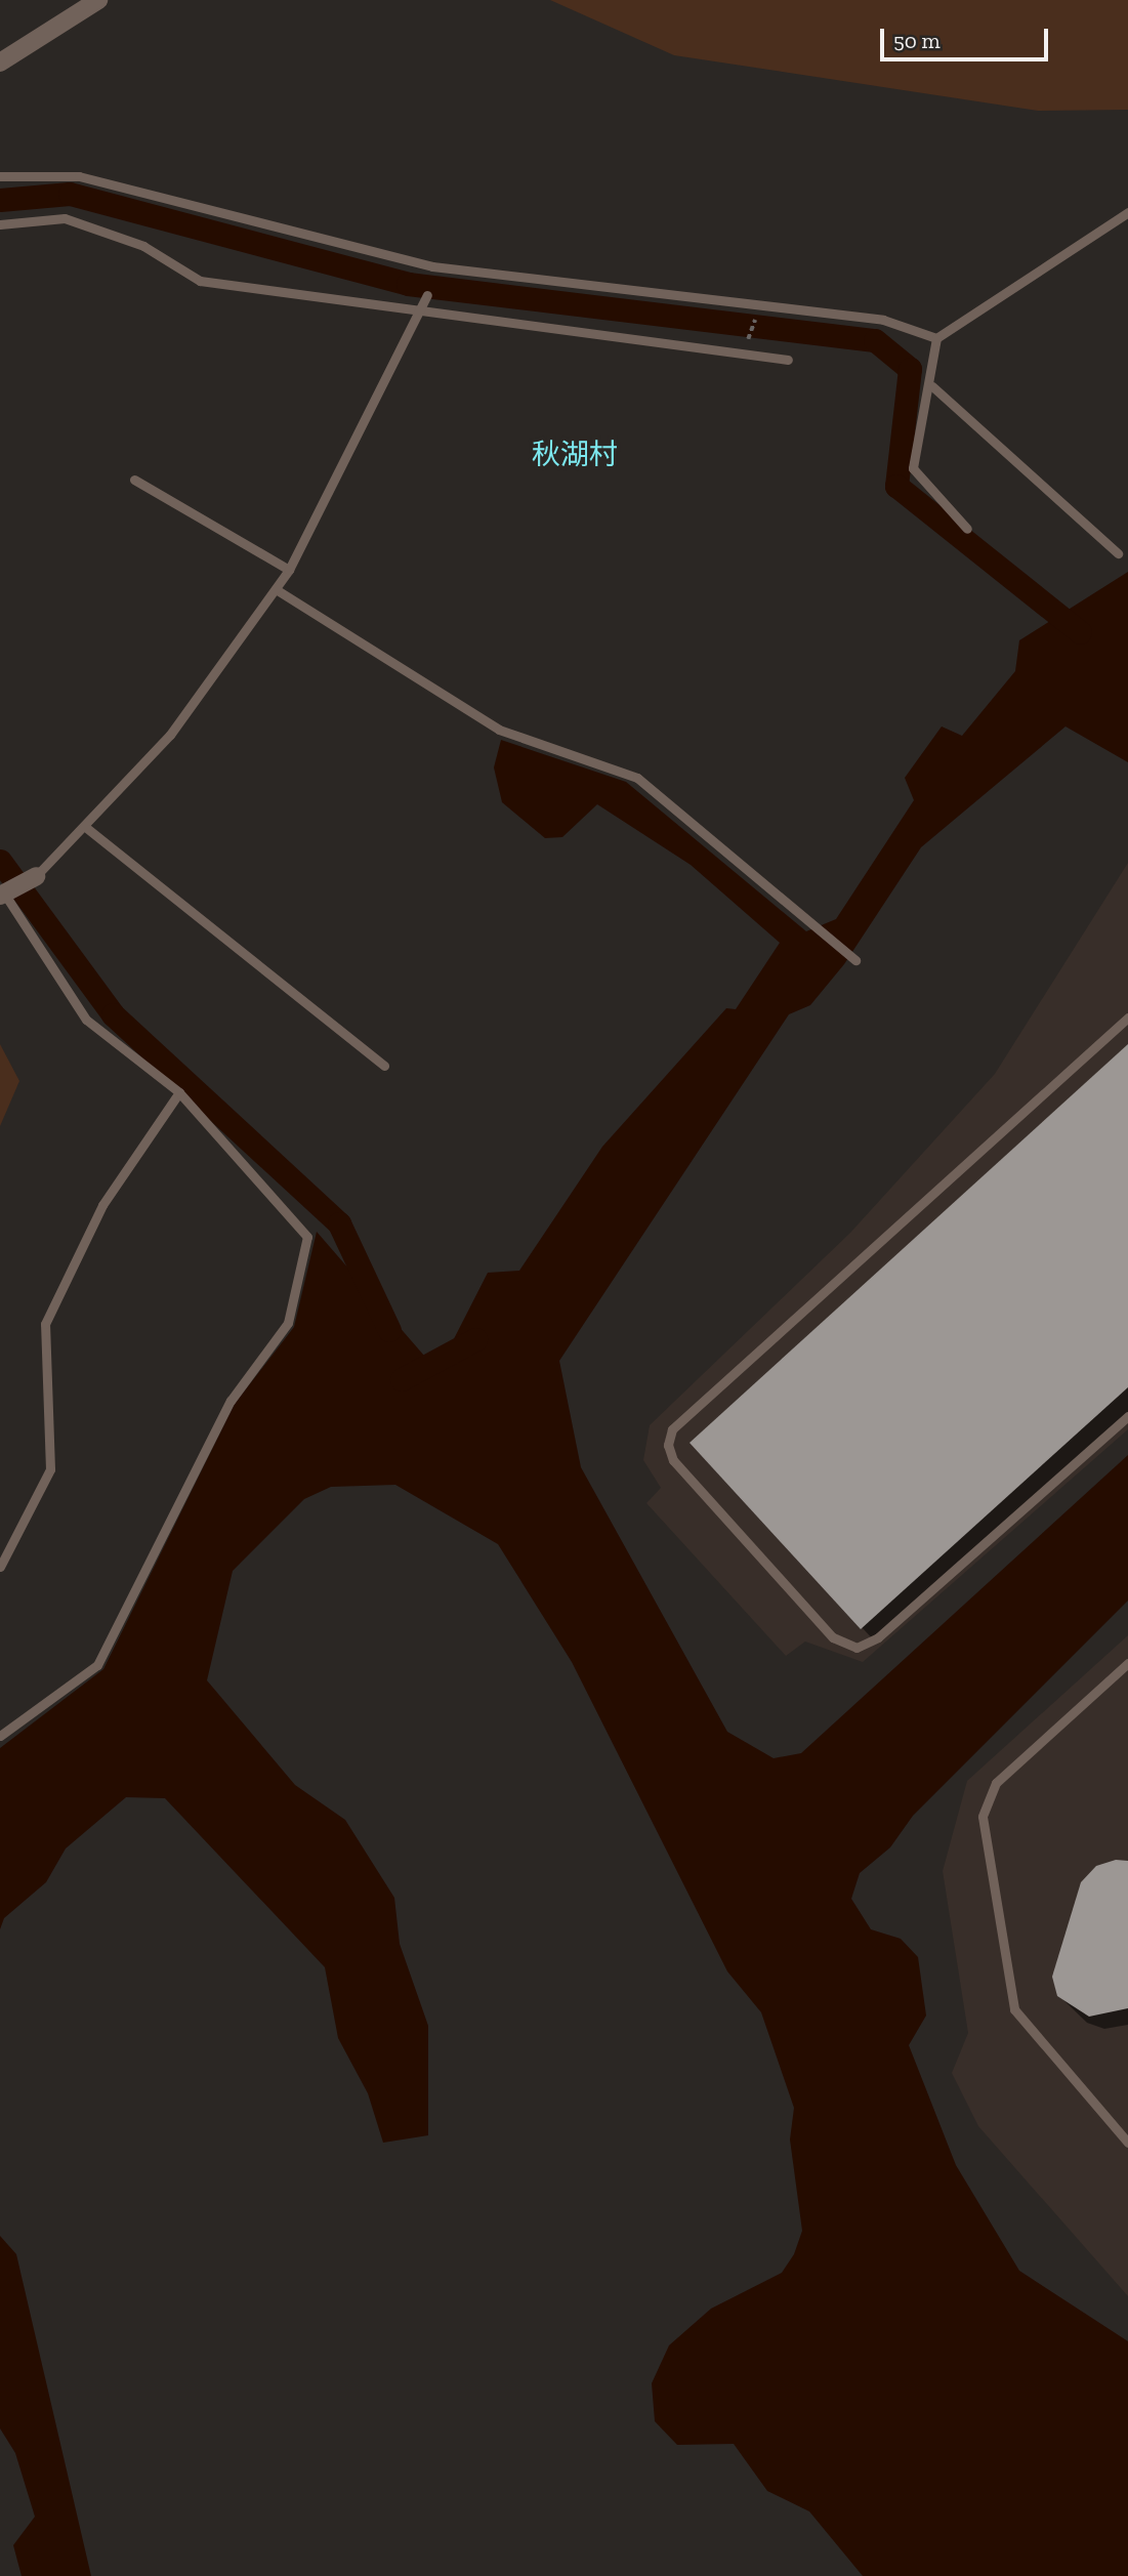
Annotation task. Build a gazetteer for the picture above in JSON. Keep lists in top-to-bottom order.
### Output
{
  "districts": ["秋湖村"],
  "scale_bar": "50 m"
}
